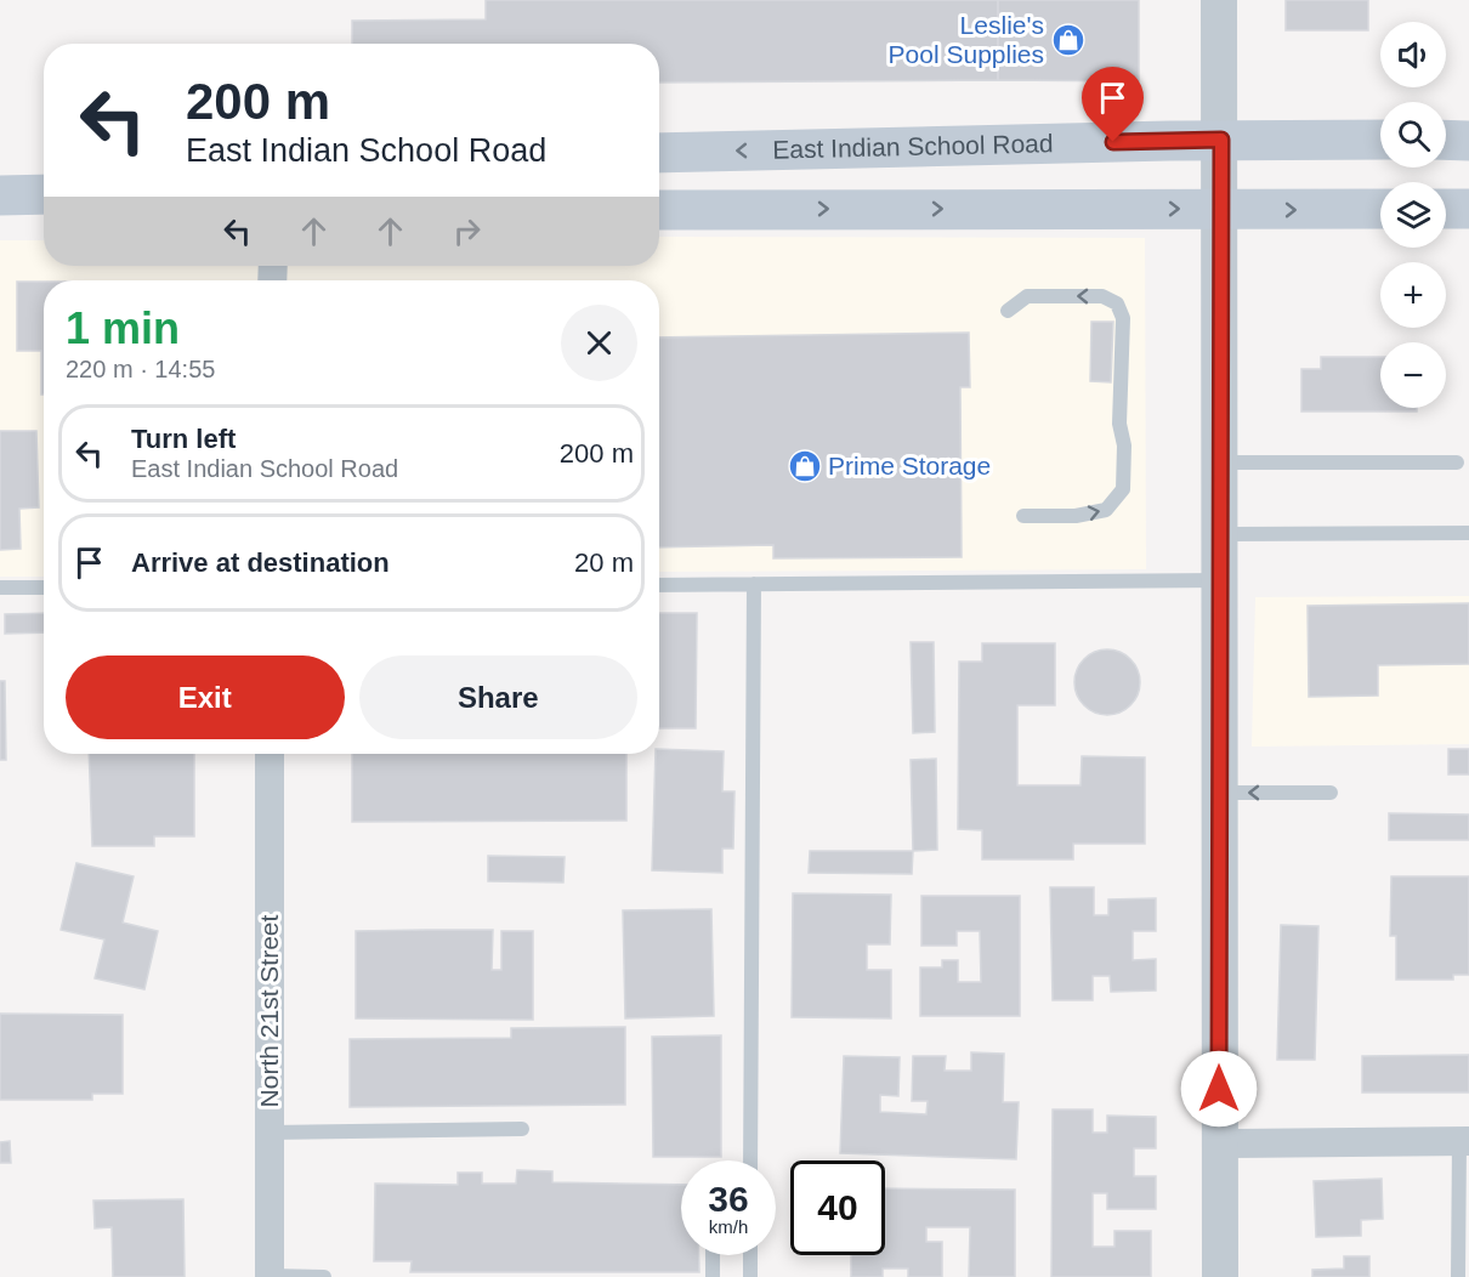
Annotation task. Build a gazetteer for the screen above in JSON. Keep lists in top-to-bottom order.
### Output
{
  "streets": {
    "main road": ["East Indian School Road"],
    "street": ["North 21st Street"]
  },
  "places": {
    "shop": ["Leslie's Pool Supplies", "Prime Storage"]
  },
  "page": {
    "map_buttons": ["+", "−"],
    "turn": ["200 m", "East Indian School Road"],
    "heading": ["1 min", "220 m · 14:55"],
    "list": [
      {
        "name": "Turn left",
        "note": "East Indian School Road",
        "value": "200 m"
      },
      {
        "name": "Arrive at destination",
        "value": "20 m"
      }
    ],
    "buttons": ["Exit", "Share"],
    "speed": "36 km/h",
    "limit": "40"
  }
}
